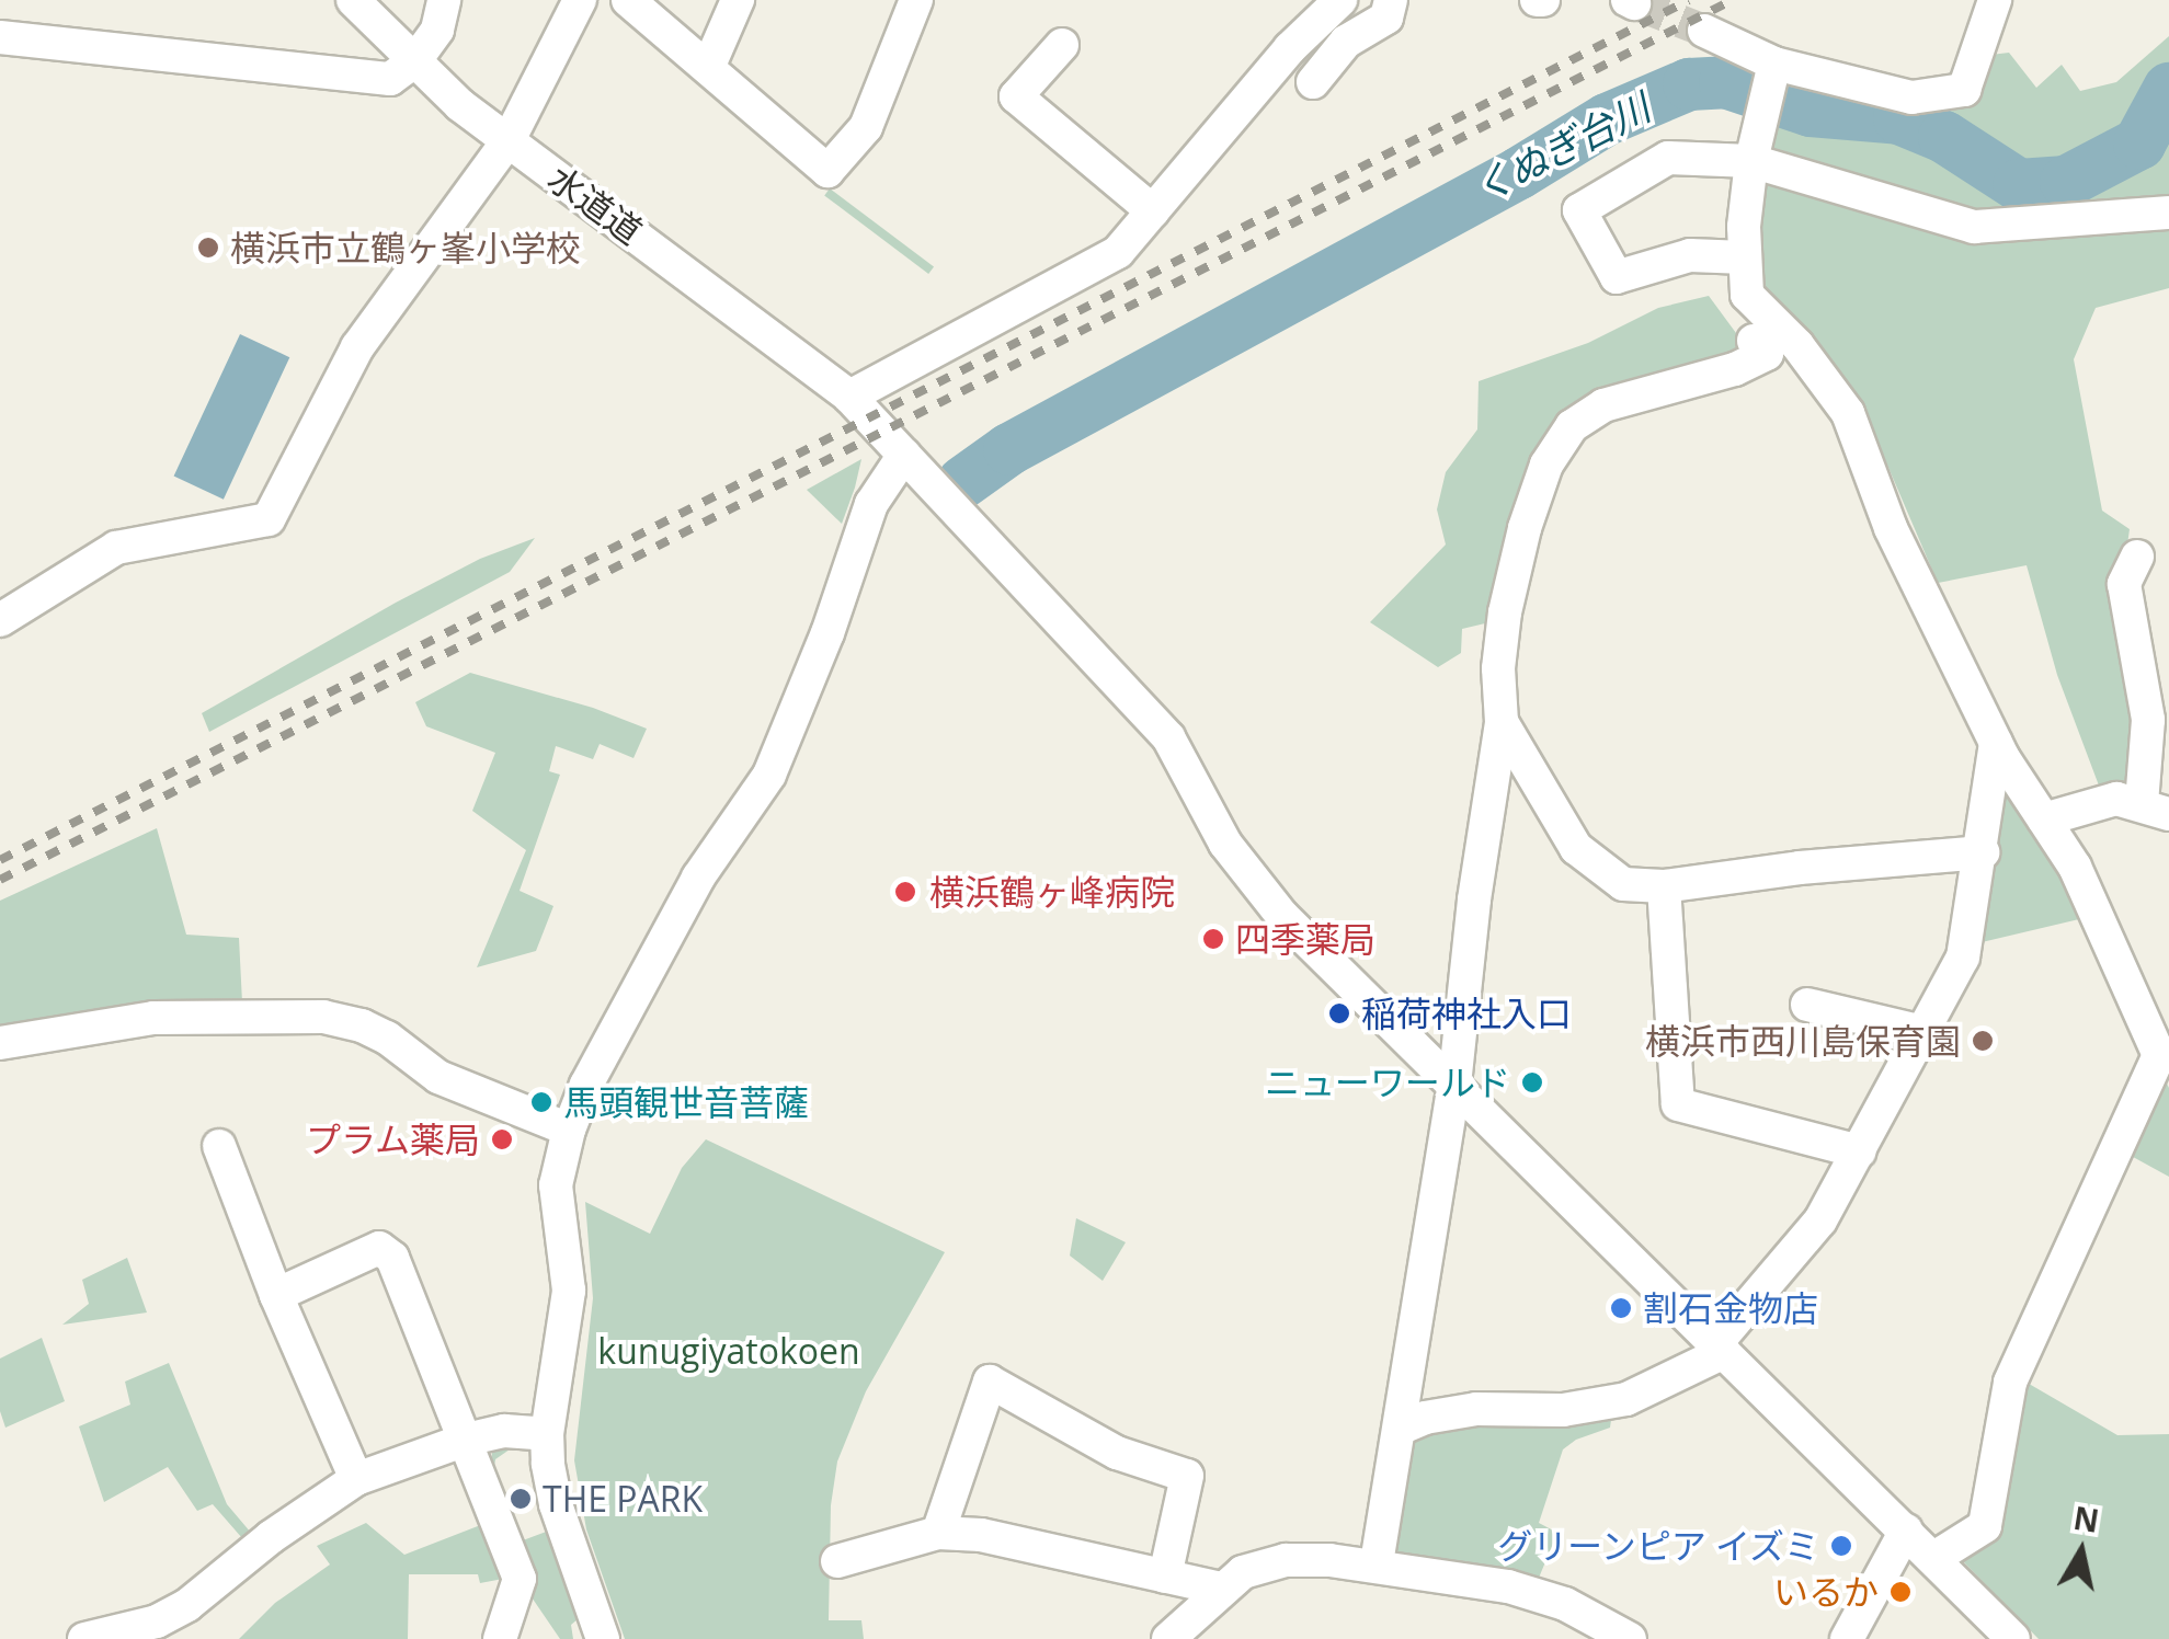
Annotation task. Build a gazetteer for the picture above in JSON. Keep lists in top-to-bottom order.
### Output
{
  "streets": {
    "street": ["水道道"]
  },
  "water": ["くぬぎ台川"],
  "parks": ["kunugiyatokoen"],
  "places": [
    "横浜市立鶴ヶ峯小学校",
    "横浜鶴ヶ峰病院",
    "四季薬局",
    "稲荷神社入口",
    "横浜市西川島保育園",
    "ニューワールド",
    "馬頭観世音菩薩",
    "プラム薬局",
    "割石金物店",
    "THE PARK",
    "グリーンピア イズミ",
    "いるか"
  ],
  "north": "top"
}
